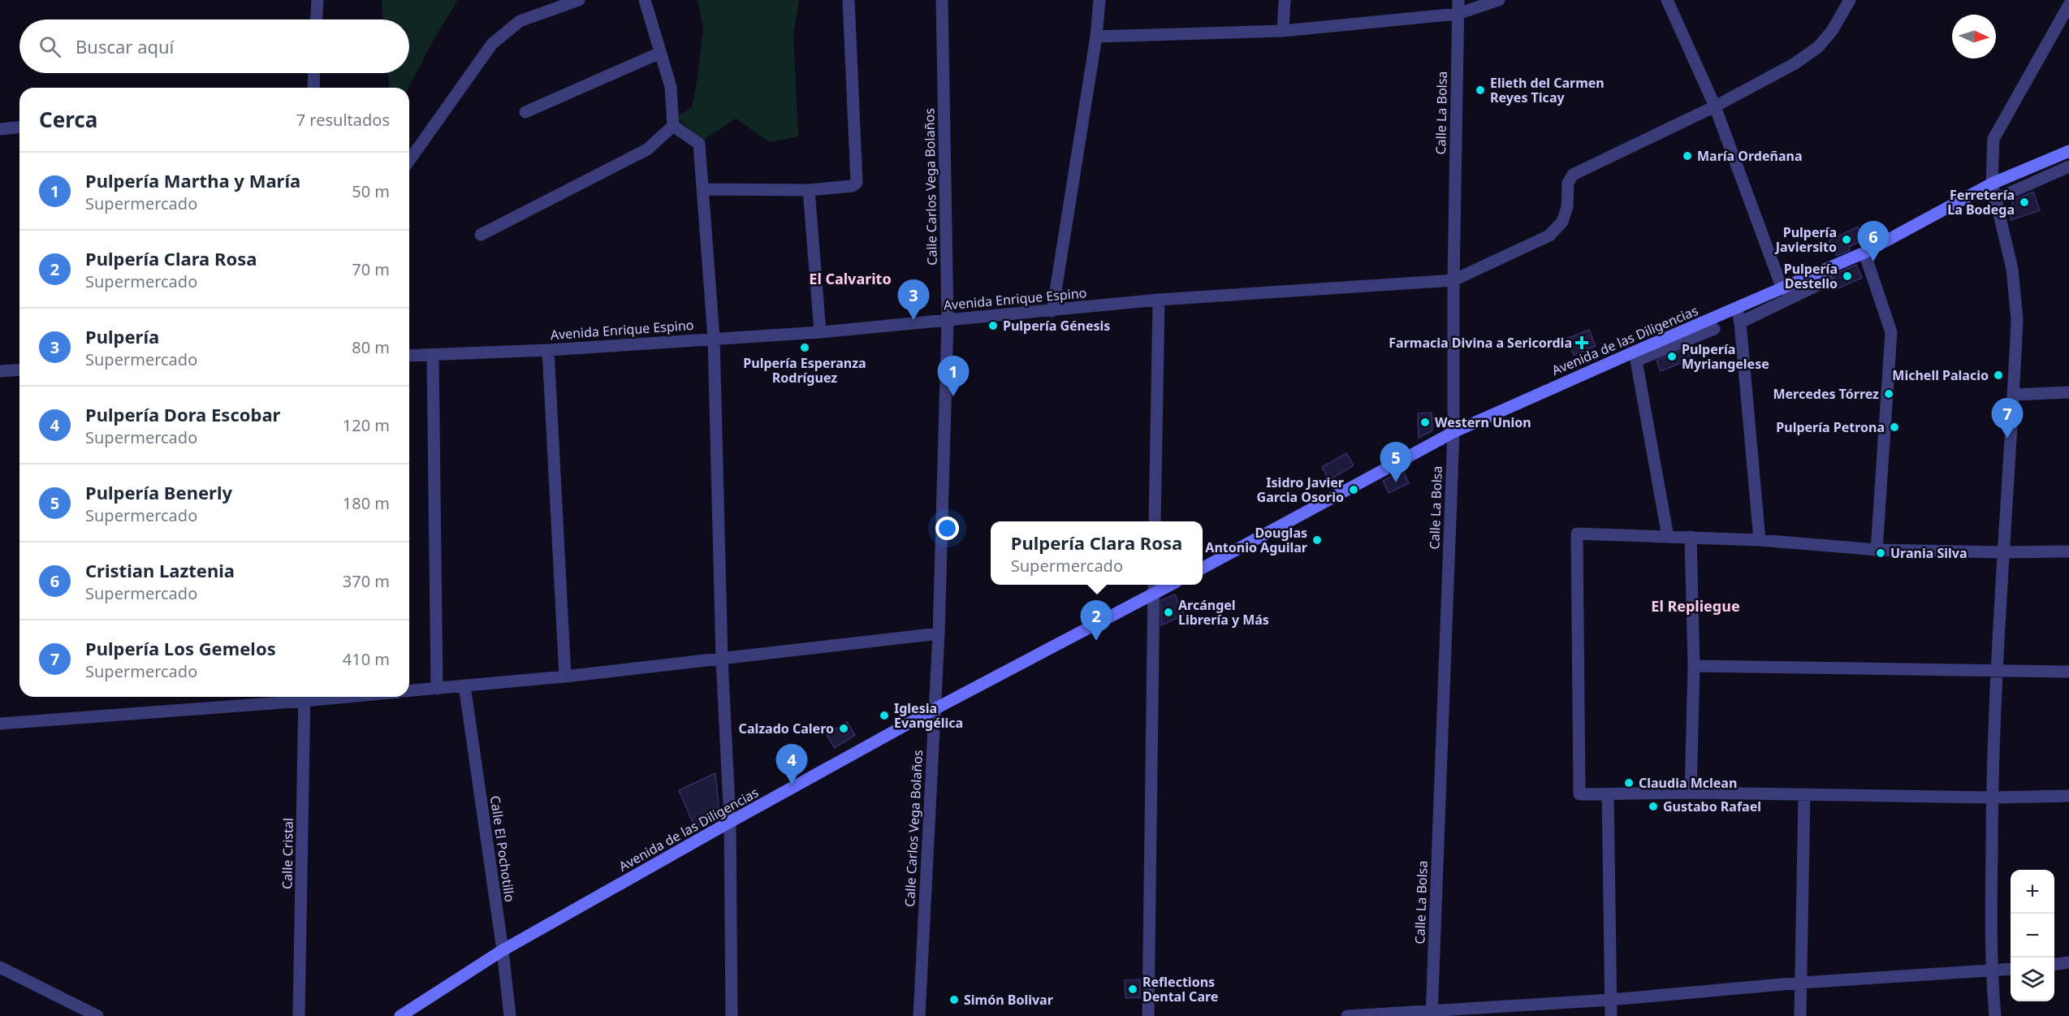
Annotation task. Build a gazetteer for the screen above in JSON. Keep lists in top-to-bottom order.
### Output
{
  "streets": {
    "street": [
      "Calle La Bolsa",
      "Calle Carlos Vega Bolaños",
      "Avenida Enrique Espino",
      "Avenida de las Diligencias",
      "Calle El Pochotillo",
      "Calle Cristal"
    ]
  },
  "crossings": [
    ["Calle La Bolsa", "Avenida Enrique Espino"],
    ["Calle La Bolsa", "Avenida de las Diligencias"],
    ["Calle Carlos Vega Bolaños", "Avenida Enrique Espino"],
    ["Calle Carlos Vega Bolaños", "Avenida de las Diligencias"],
    ["Avenida de las Diligencias", "Calle El Pochotillo"]
  ],
  "districts": ["El Calvarito", "El Repliegue"],
  "places": {
    "other": [
      "Elieth del Carmen Reyes Ticay",
      "María Ordeñana",
      "Ferretería La Bodega",
      "Pulpería Javiersito",
      "Pulpería Destello",
      "Pulpería Génesis",
      "Pulpería Esperanza Rodríguez",
      "Pulpería Myriangelese",
      "Michell Palacio",
      "Mercedes Tórrez",
      "Western Union",
      "Pulpería Petrona",
      "Isidro Javier Garcia Osorio",
      "Douglas Antonio Aguilar",
      "Urania Silva",
      "Arcángel Librería y Más",
      "Iglesia Evangélica",
      "Calzado Calero",
      "Claudia Mclean",
      "Gustabo Rafael",
      "Reflections Dental Care",
      "Simón Bolivar"
    ],
    "health": ["Farmacia Divina a Sericordia"]
  },
  "north": "right",
  "page": {
    "search": "Buscar aquí",
    "heading": ["Cerca", "7 resultados"],
    "list": [
      {
        "mark": "1",
        "name": "Pulpería Martha y María",
        "note": "Supermercado",
        "value": "50 m"
      },
      {
        "mark": "2",
        "name": "Pulpería Clara Rosa",
        "note": "Supermercado",
        "value": "70 m"
      },
      {
        "mark": "3",
        "name": "Pulpería",
        "note": "Supermercado",
        "value": "80 m"
      },
      {
        "mark": "4",
        "name": "Pulpería Dora Escobar",
        "note": "Supermercado",
        "value": "120 m"
      },
      {
        "mark": "5",
        "name": "Pulpería Benerly",
        "note": "Supermercado",
        "value": "180 m"
      },
      {
        "mark": "6",
        "name": "Cristian Laztenia",
        "note": "Supermercado",
        "value": "370 m"
      },
      {
        "mark": "7",
        "name": "Pulpería Los Gemelos",
        "note": "Supermercado",
        "value": "410 m"
      }
    ],
    "pins": [
      "6",
      "3",
      "1",
      "7",
      "5",
      "2",
      "4"
    ],
    "popup": ["Pulpería Clara Rosa", "Supermercado"],
    "map_buttons": ["+", "−"]
  }
}
